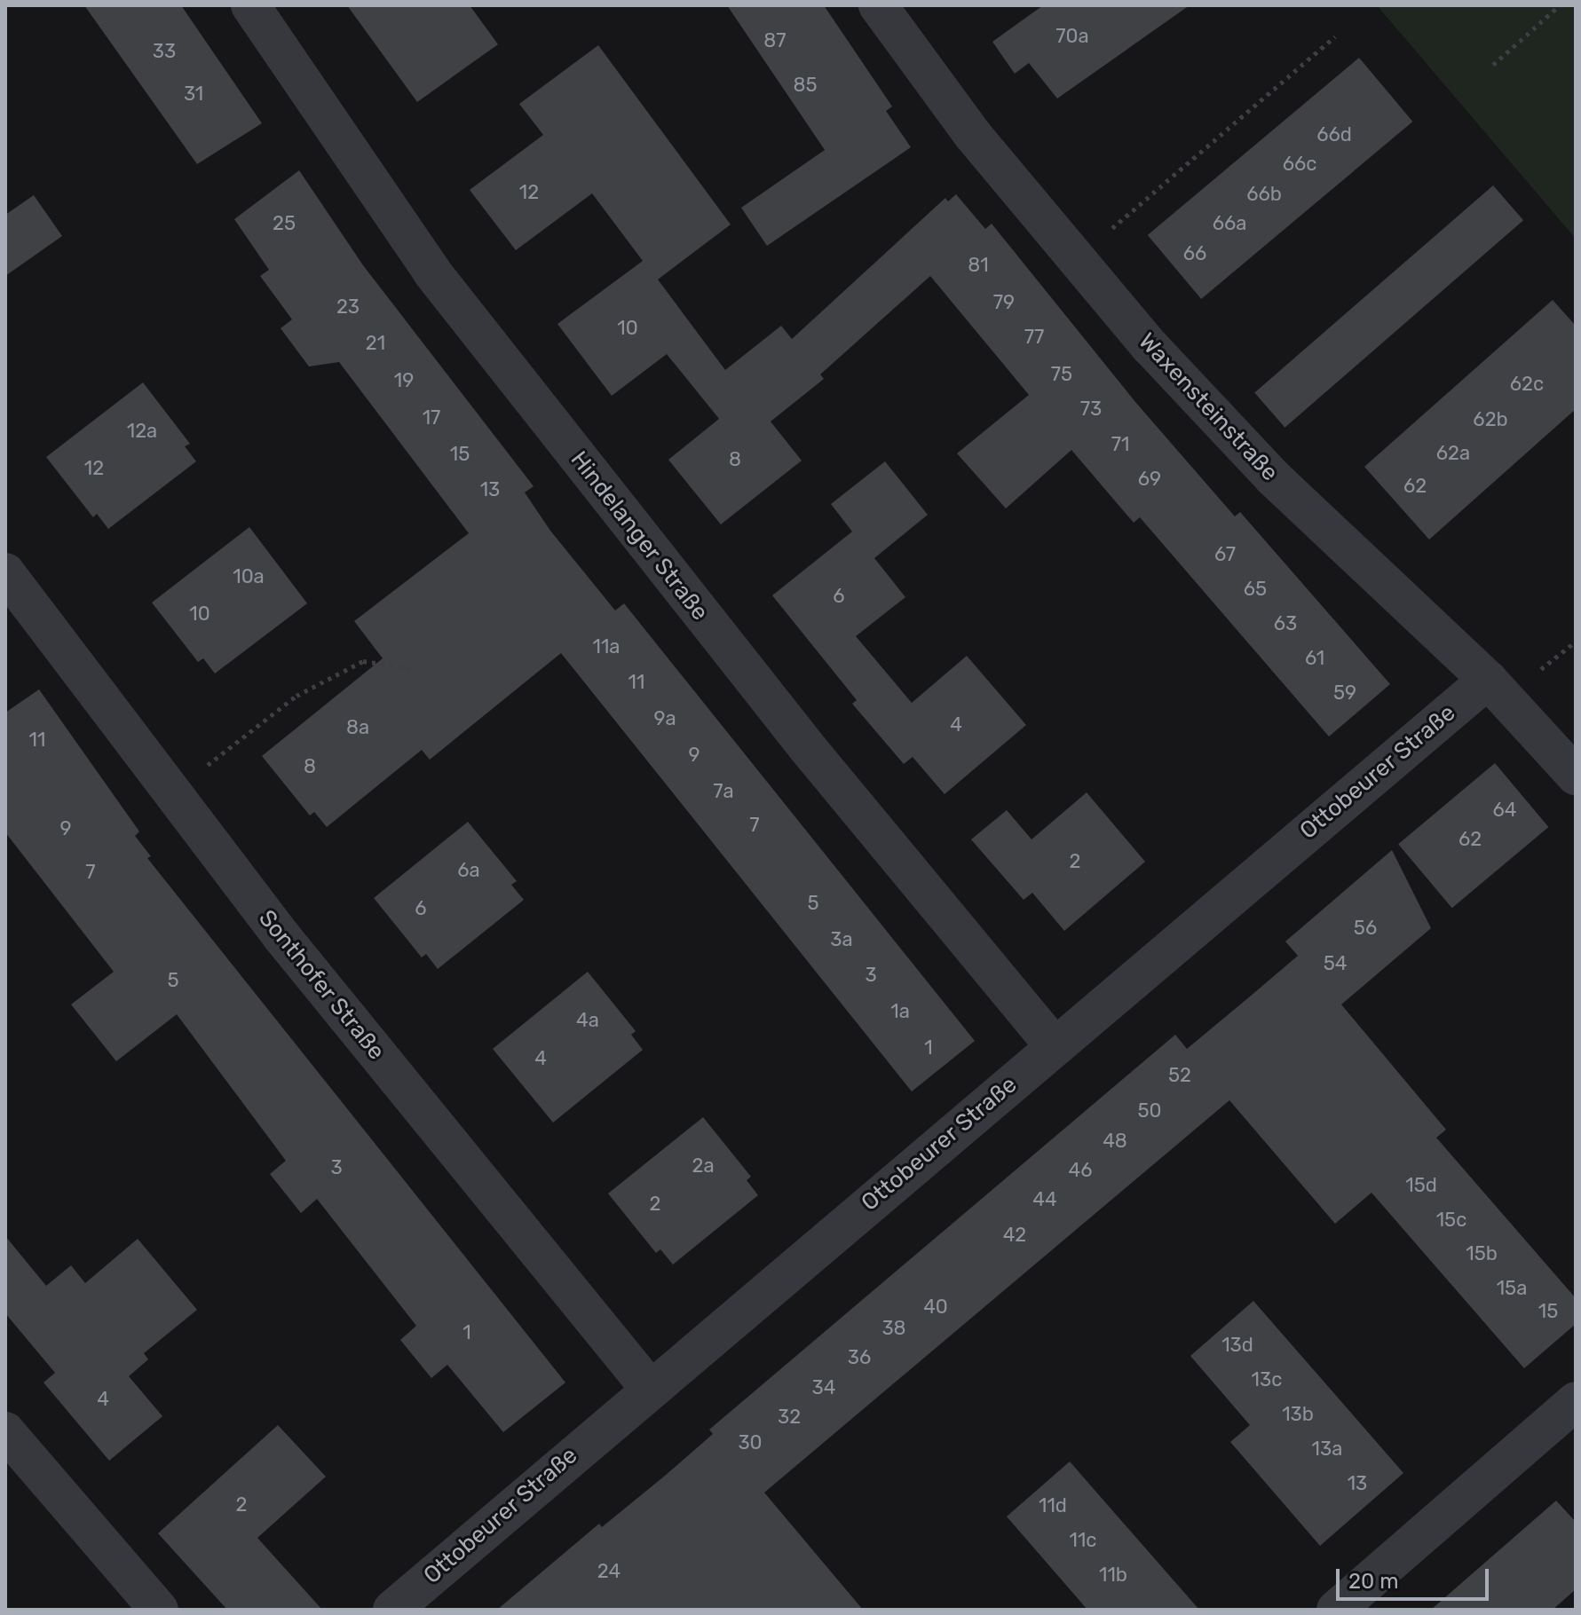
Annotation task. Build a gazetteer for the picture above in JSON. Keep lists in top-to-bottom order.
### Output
{
  "streets": {
    "street": [
      "Waxensteinstraße",
      "Hindelanger Straße",
      "Ottobeurer Straße",
      "Sonthofer Straße"
    ]
  },
  "crossings": [
    ["Waxensteinstraße", "Ottobeurer Straße"],
    ["Hindelanger Straße", "Ottobeurer Straße"],
    ["Ottobeurer Straße", "Sonthofer Straße"]
  ],
  "house_numbers": [
    "70a",
    "87",
    "33",
    "85",
    "31",
    "66d",
    "66c",
    "12",
    "66b",
    "25",
    "66a",
    "66",
    "81",
    "79",
    "23",
    "10",
    "77",
    "21",
    "75",
    "19",
    "62c",
    "73",
    "17",
    "62b",
    "12a",
    "71",
    "62a",
    "15",
    "8",
    "12",
    "69",
    "62",
    "13",
    "67",
    "10a",
    "65",
    "6",
    "10",
    "63",
    "11a",
    "61",
    "11",
    "59",
    "9a",
    "4",
    "8a",
    "11",
    "9",
    "8",
    "7a",
    "64",
    "7",
    "9",
    "62",
    "2",
    "6a",
    "7",
    "5",
    "6",
    "56",
    "3a",
    "54",
    "3",
    "5",
    "1a",
    "4a",
    "1",
    "4",
    "52",
    "50",
    "48",
    "2a",
    "3",
    "46",
    "15d",
    "44",
    "2",
    "15c",
    "42",
    "15b",
    "15a",
    "40",
    "15",
    "38",
    "1",
    "13d",
    "36",
    "13c",
    "34",
    "4",
    "13b",
    "32",
    "30",
    "13a",
    "13",
    "2",
    "11d",
    "11c",
    "24",
    "11b"
  ],
  "scale_bar": "20 m"
}
